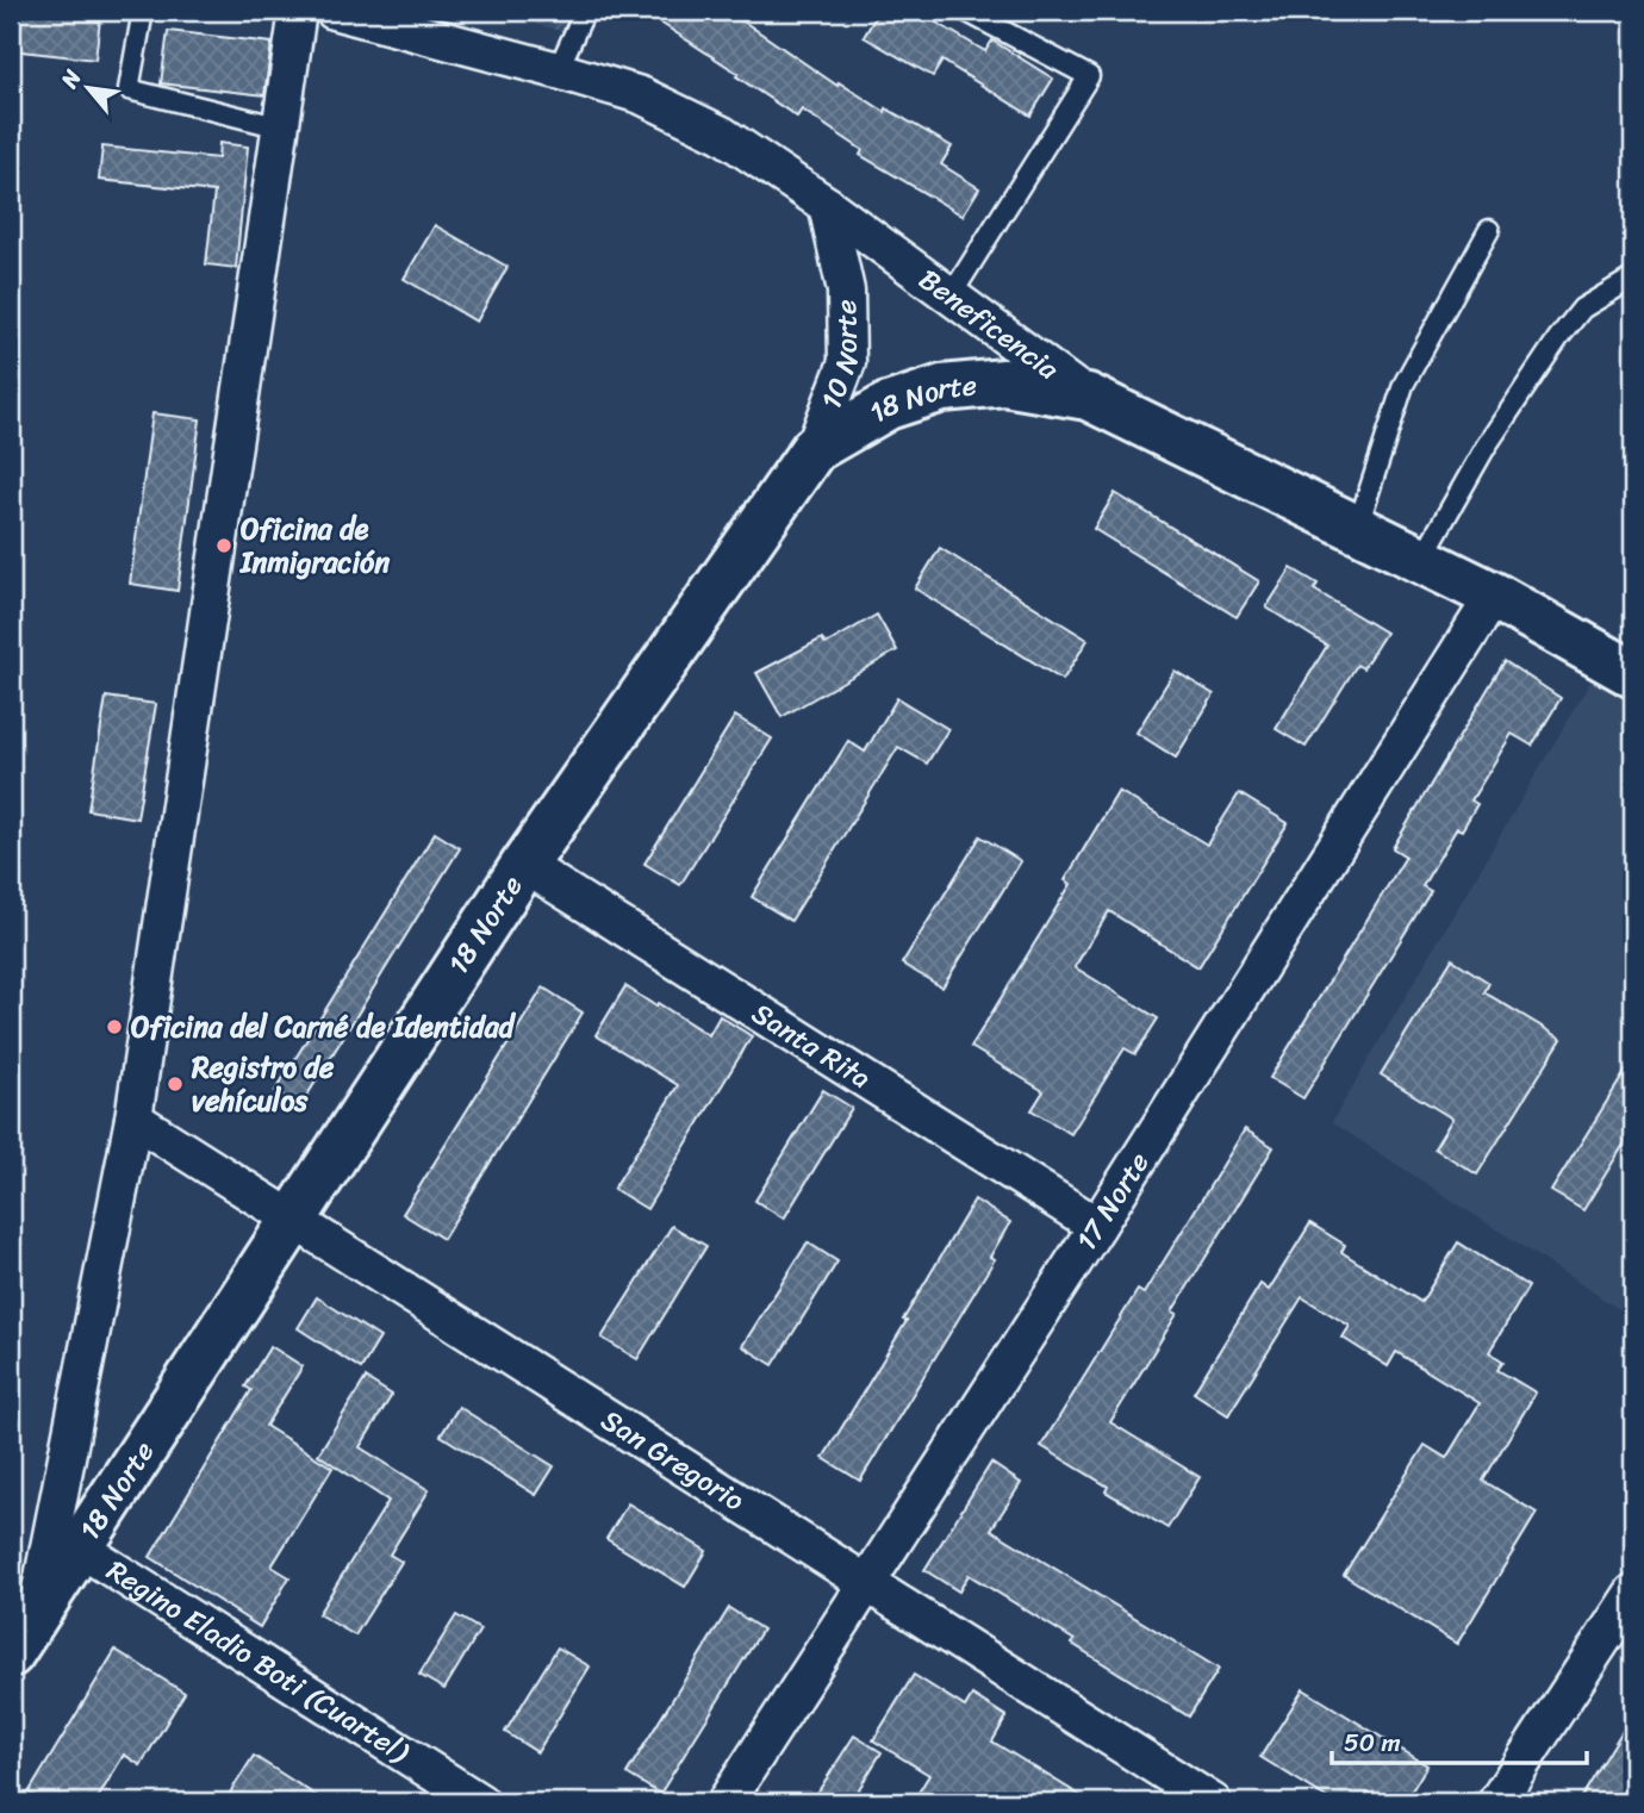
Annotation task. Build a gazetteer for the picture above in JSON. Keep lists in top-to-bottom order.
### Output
{
  "streets": {
    "main road": ["Beneficencia", "18 Norte"],
    "street": [
      "10 Norte",
      "Santa Rita",
      "17 Norte",
      "San Gregorio",
      "Regino Eladio Boti (Cuartel)"
    ]
  },
  "crossings": [
    ["Beneficencia", "10 Norte"],
    ["Beneficencia", "18 Norte"],
    ["Beneficencia", "17 Norte"],
    ["10 Norte", "18 Norte"],
    ["18 Norte", "Santa Rita"],
    ["18 Norte", "San Gregorio"],
    ["18 Norte", "Regino Eladio Boti (Cuartel)"],
    ["Santa Rita", "17 Norte"],
    ["17 Norte", "San Gregorio"]
  ],
  "places": ["Oficina de Inmigración", "Oficina del Carné de Identidad", "Registro de vehículos"],
  "scale_bar": "50 m",
  "north": "top left"
}
